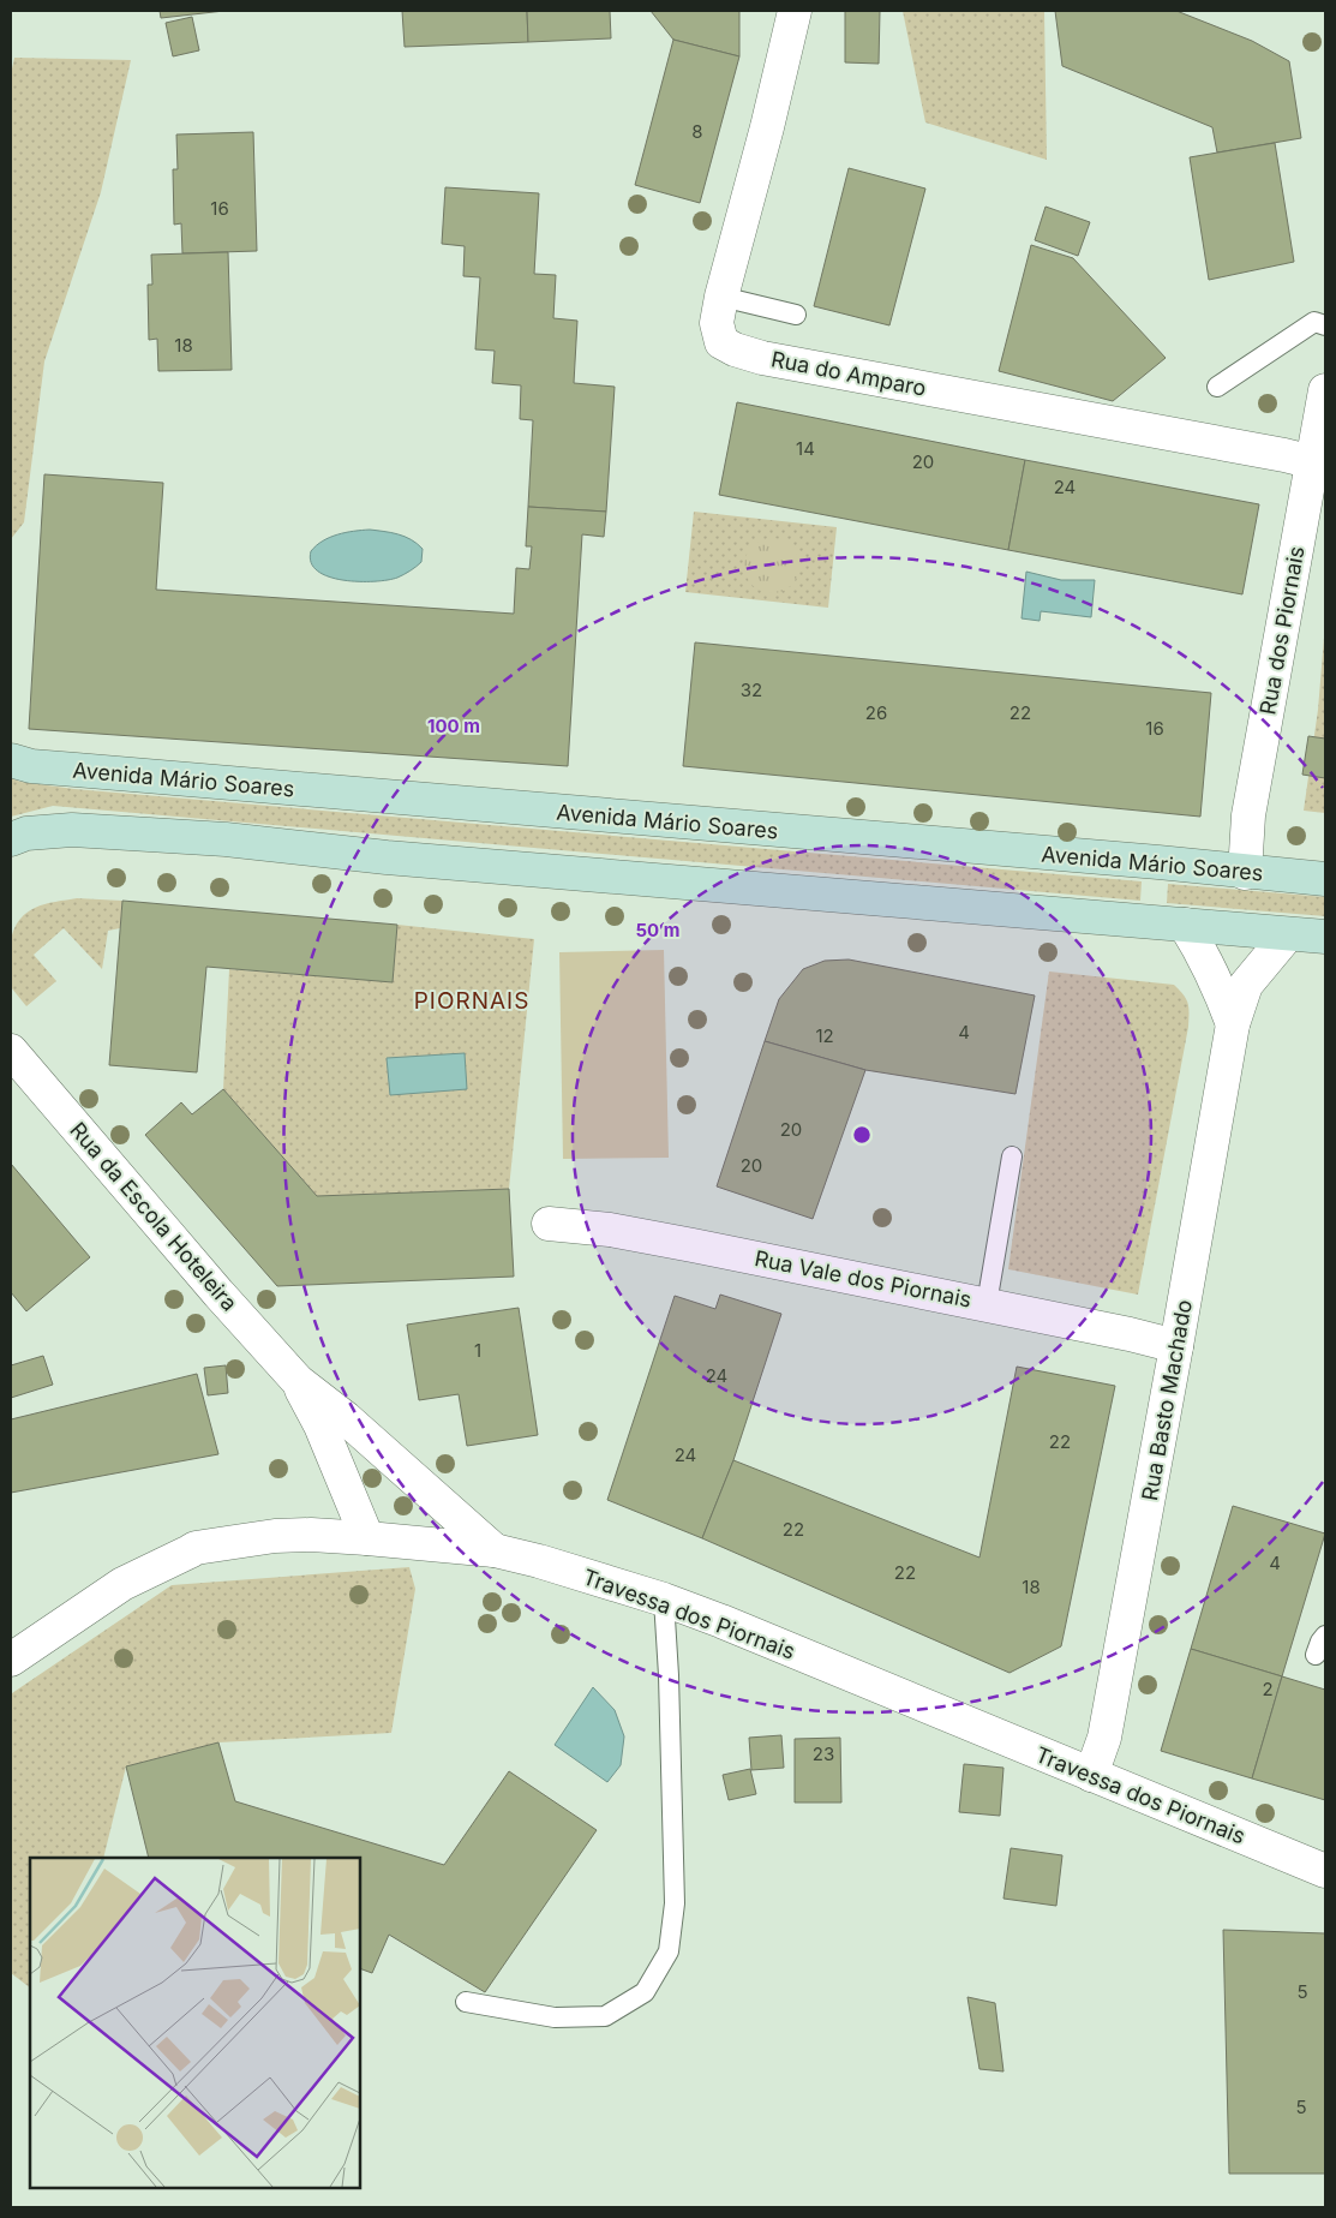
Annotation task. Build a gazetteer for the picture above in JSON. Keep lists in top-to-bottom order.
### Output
{
  "streets": {
    "main road": ["Avenida Mário Soares"],
    "street": [
      "Rua do Amparo",
      "Rua dos Piornais",
      "Rua da Escola Hoteleira",
      "Rua Vale dos Piornais",
      "Rua Basto Machado",
      "Travessa dos Piornais"
    ]
  },
  "crossings": [
    ["Rua do Amparo", "Rua dos Piornais"],
    ["Rua dos Piornais", "Avenida Mário Soares"],
    ["Rua da Escola Hoteleira", "Travessa dos Piornais"],
    ["Rua Vale dos Piornais", "Rua Basto Machado"],
    ["Rua Basto Machado", "Travessa dos Piornais"]
  ],
  "districts": ["PIORNAIS"],
  "house_numbers": [
    "8",
    "16",
    "18",
    "14",
    "20",
    "24",
    "32",
    "26",
    "22",
    "16",
    "4",
    "12",
    "20",
    "20",
    "1",
    "24",
    "22",
    "24",
    "22",
    "4",
    "22",
    "18",
    "2",
    "23",
    "5",
    "5"
  ],
  "rings": ["100 m", "50 m"]
}
